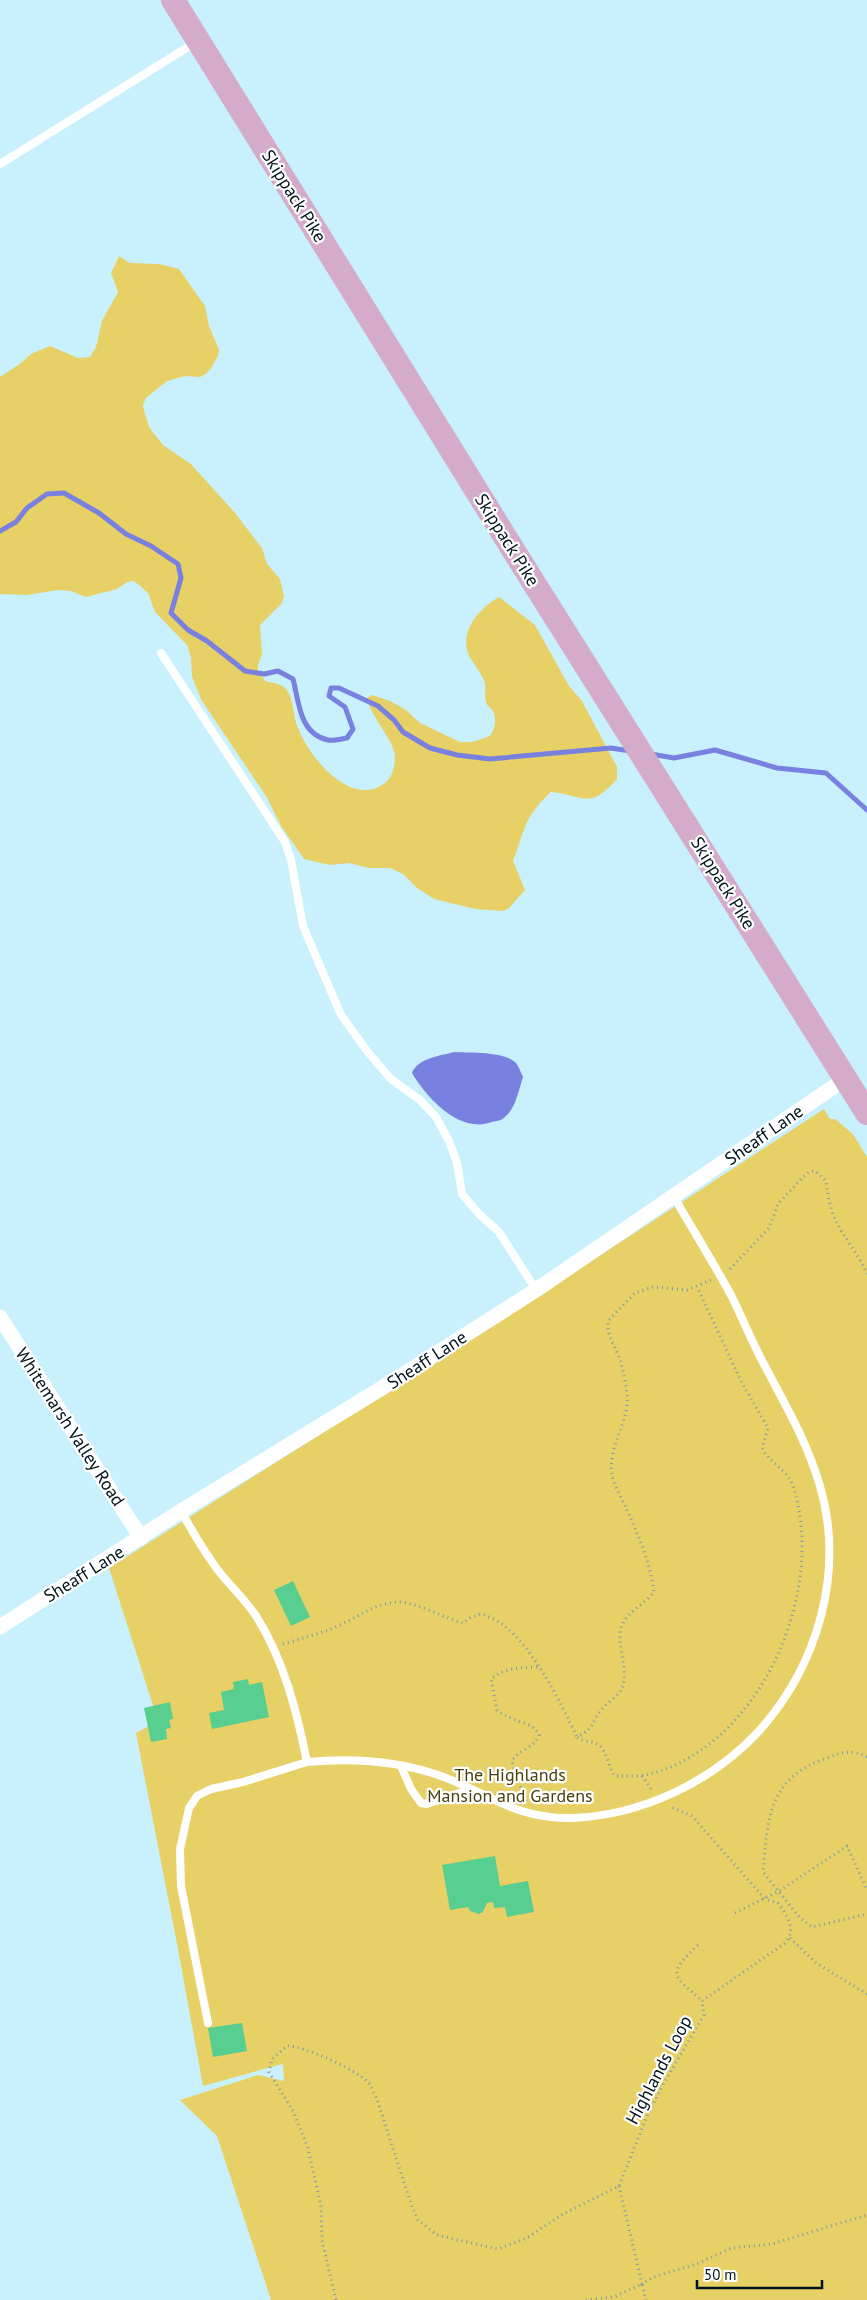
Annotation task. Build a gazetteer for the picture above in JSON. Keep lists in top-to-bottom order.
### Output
{
  "streets": {
    "main road": ["Skippack Pike"],
    "street": ["Sheaff Lane", "Whitemarsh Valley Road"],
    "path": ["Highlands Loop"]
  },
  "crossings": [
    ["Skippack Pike", "Sheaff Lane"],
    ["Sheaff Lane", "Whitemarsh Valley Road"]
  ],
  "parks": ["The Highlands Mansion and Gardens"],
  "scale_bar": "50 m"
}
